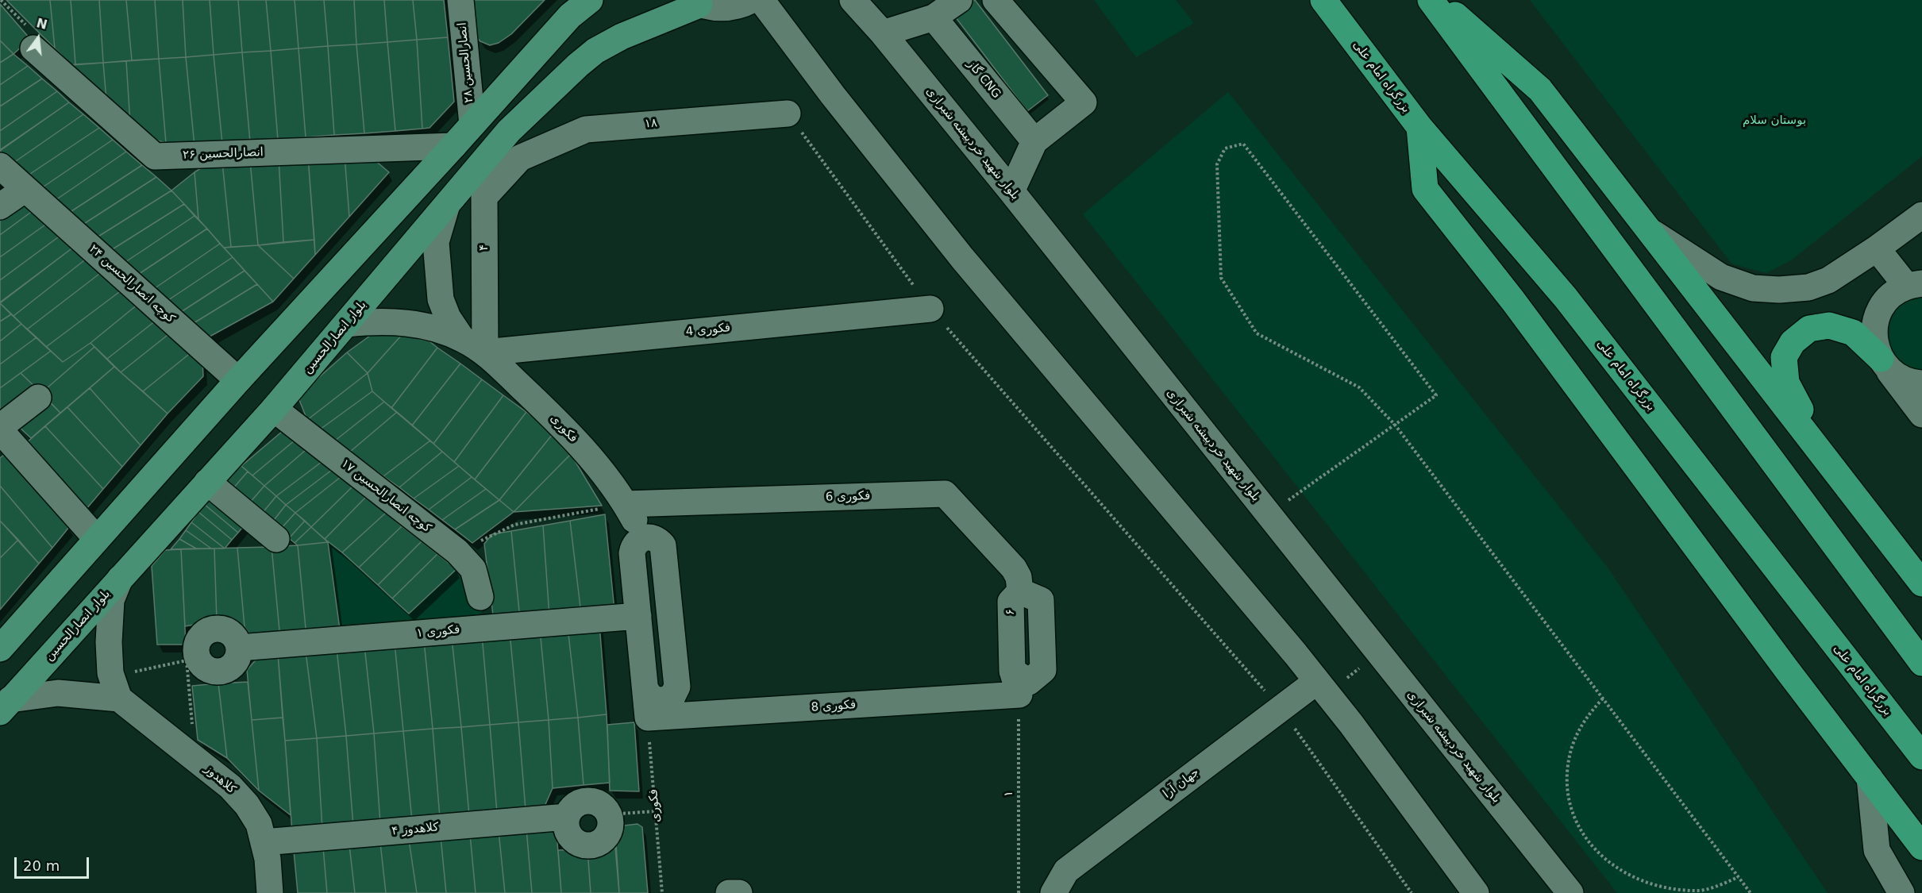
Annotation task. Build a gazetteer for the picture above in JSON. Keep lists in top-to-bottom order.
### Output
{
  "streets": {
    "highway": ["بزرگراه امام علی"],
    "main road": ["بلوار انصارالحسین"],
    "street": [
      "انصارالحسین ۲۸",
      "گاز CNG",
      "۱۸",
      "بلوار شهید خردپیشه شیرازی",
      "انصارالحسین ۲۶",
      "۴",
      "کوچه انصارالحسین ۲۴",
      "فکوری 4",
      "فکوری",
      "کوچه انصارالحسین ۱۷",
      "فکوری 6",
      "۶",
      "فکوری ۱",
      "فکوری 8",
      "کلاهدوز",
      "جهان آرا",
      "کلاهدوز ۴"
    ],
    "path": ["۱"]
  },
  "crossings": [
    ["۱۸", "۴"],
    ["۴", "فکوری 4"],
    ["۴", "فکوری"],
    ["فکوری 4", "فکوری"],
    ["بلوار انصارالحسین", "فکوری"],
    ["بلوار انصارالحسین", "کوچه انصارالحسین ۱۷"],
    ["فکوری", "فکوری 6"],
    ["فکوری", "فکوری 8"],
    ["فکوری 6", "۶"],
    ["۶", "فکوری 8"],
    ["۶", "۱"],
    ["فکوری 8", "۱"],
    ["کلاهدوز", "کلاهدوز ۴"]
  ],
  "parks": ["بوستان سلام"],
  "scale_bar": "20 m",
  "north": "top"
}
